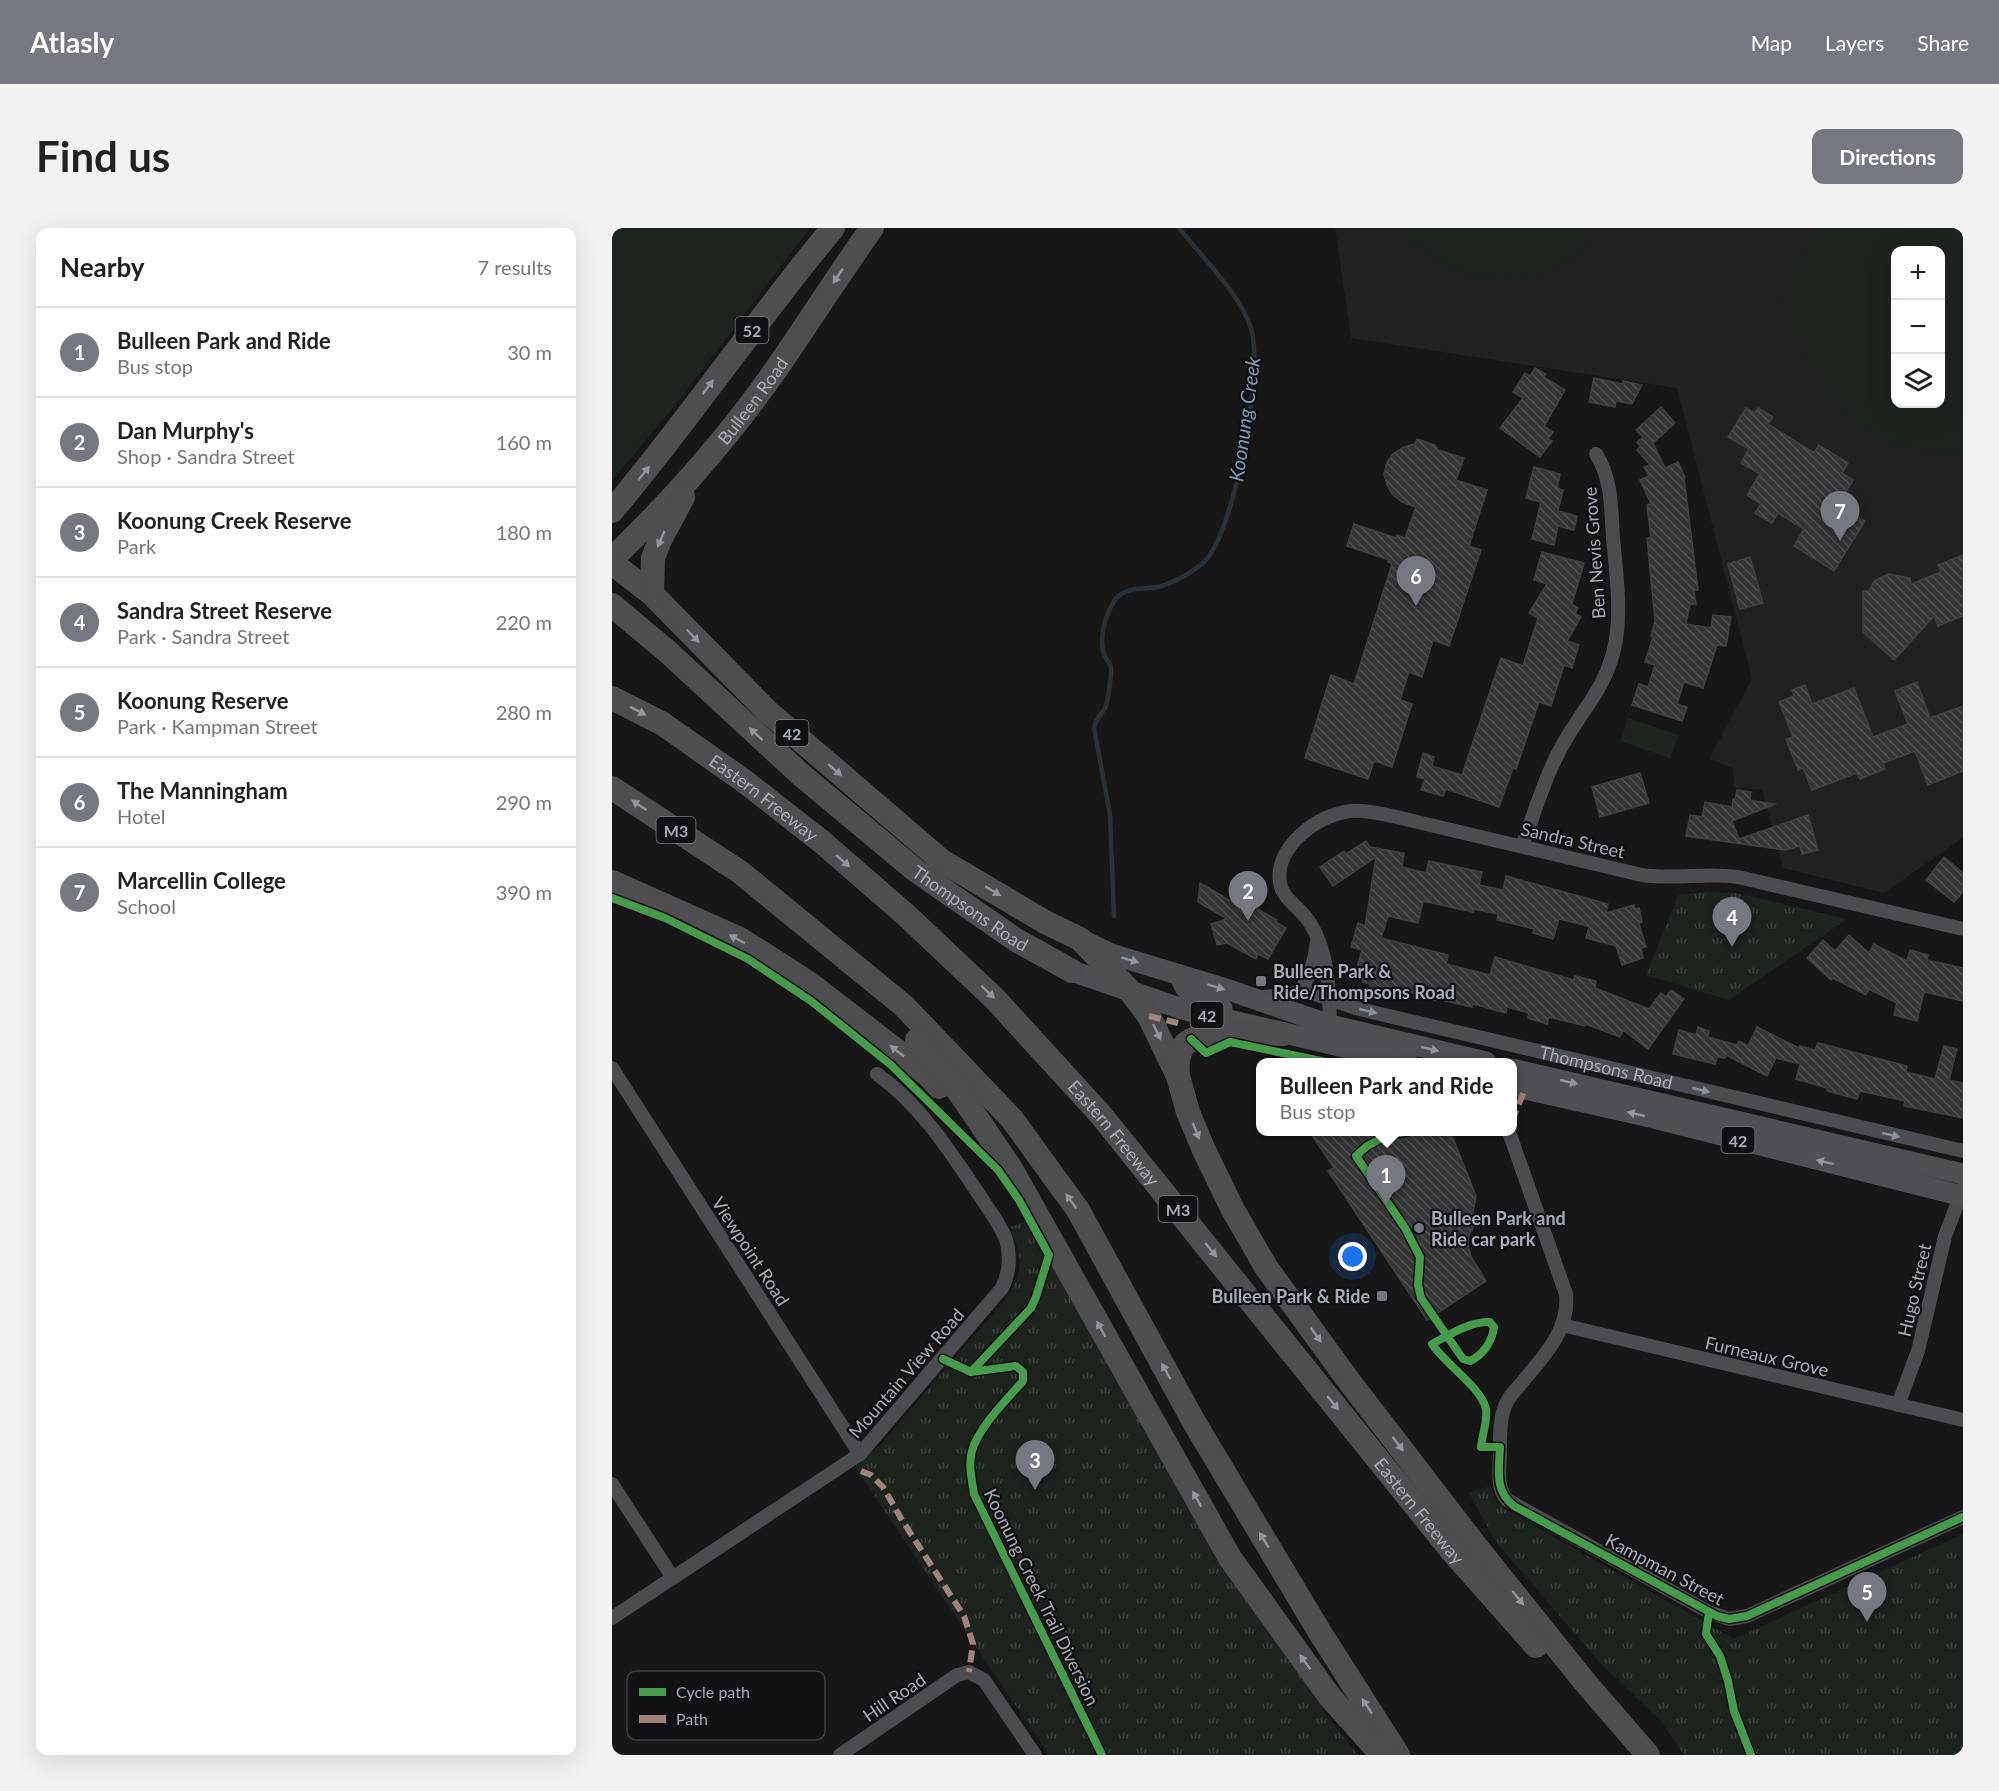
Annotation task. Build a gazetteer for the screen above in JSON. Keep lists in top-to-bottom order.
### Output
{
  "streets": {
    "highway": [
      "52",
      "Bulleen Road",
      "42",
      "Eastern Freeway",
      "M3",
      "Thompsons Road"
    ],
    "street": [
      "Ben Nevis Grove",
      "Sandra Street",
      "Viewpoint Road",
      "Hugo Street",
      "Furneaux Grove",
      "Mountain View Road",
      "Kampman Street",
      "Hill Road"
    ],
    "cycle path": ["Koonung Creek Trail Diversion"]
  },
  "crossings": [
    ["Bulleen Road", "Thompsons Road"],
    ["Ben Nevis Grove", "Sandra Street"],
    ["42", "Thompsons Road"],
    ["42", "Hugo Street"],
    ["Sandra Street", "Thompsons Road"],
    ["Thompsons Road", "Hugo Street"],
    ["Viewpoint Road", "Mountain View Road"],
    ["Hugo Street", "Furneaux Grove"],
    ["Furneaux Grove", "Kampman Street"]
  ],
  "water": ["Koonung Creek"],
  "places": {
    "transit": ["Bulleen Park & Ride/Thompsons Road", "Bulleen Park & Ride"],
    "other": ["Bulleen Park and Ride car park"]
  },
  "legend": ["Cycle path", "Path"],
  "page": {
    "header": "Atlasly",
    "nav": ["Map", "Layers", "Share"],
    "buttons": "Directions",
    "title": "Find us",
    "heading": ["Nearby", "7 results"],
    "map_buttons": ["+", "−"],
    "list": [
      {
        "mark": "1",
        "name": "Bulleen Park and Ride",
        "note": "Bus stop",
        "value": "30 m"
      },
      {
        "mark": "2",
        "name": "Dan Murphy's",
        "note": "Shop · Sandra Street",
        "value": "160 m"
      },
      {
        "mark": "3",
        "name": "Koonung Creek Reserve",
        "note": "Park",
        "value": "180 m"
      },
      {
        "mark": "4",
        "name": "Sandra Street Reserve",
        "note": "Park · Sandra Street",
        "value": "220 m"
      },
      {
        "mark": "5",
        "name": "Koonung Reserve",
        "note": "Park · Kampman Street",
        "value": "280 m"
      },
      {
        "mark": "6",
        "name": "The Manningham",
        "note": "Hotel",
        "value": "290 m"
      },
      {
        "mark": "7",
        "name": "Marcellin College",
        "note": "School",
        "value": "390 m"
      }
    ],
    "pins": [
      "7",
      "6",
      "2",
      "4",
      "1",
      "3",
      "5"
    ],
    "popup": ["Bulleen Park and Ride", "Bus stop"]
  }
}
